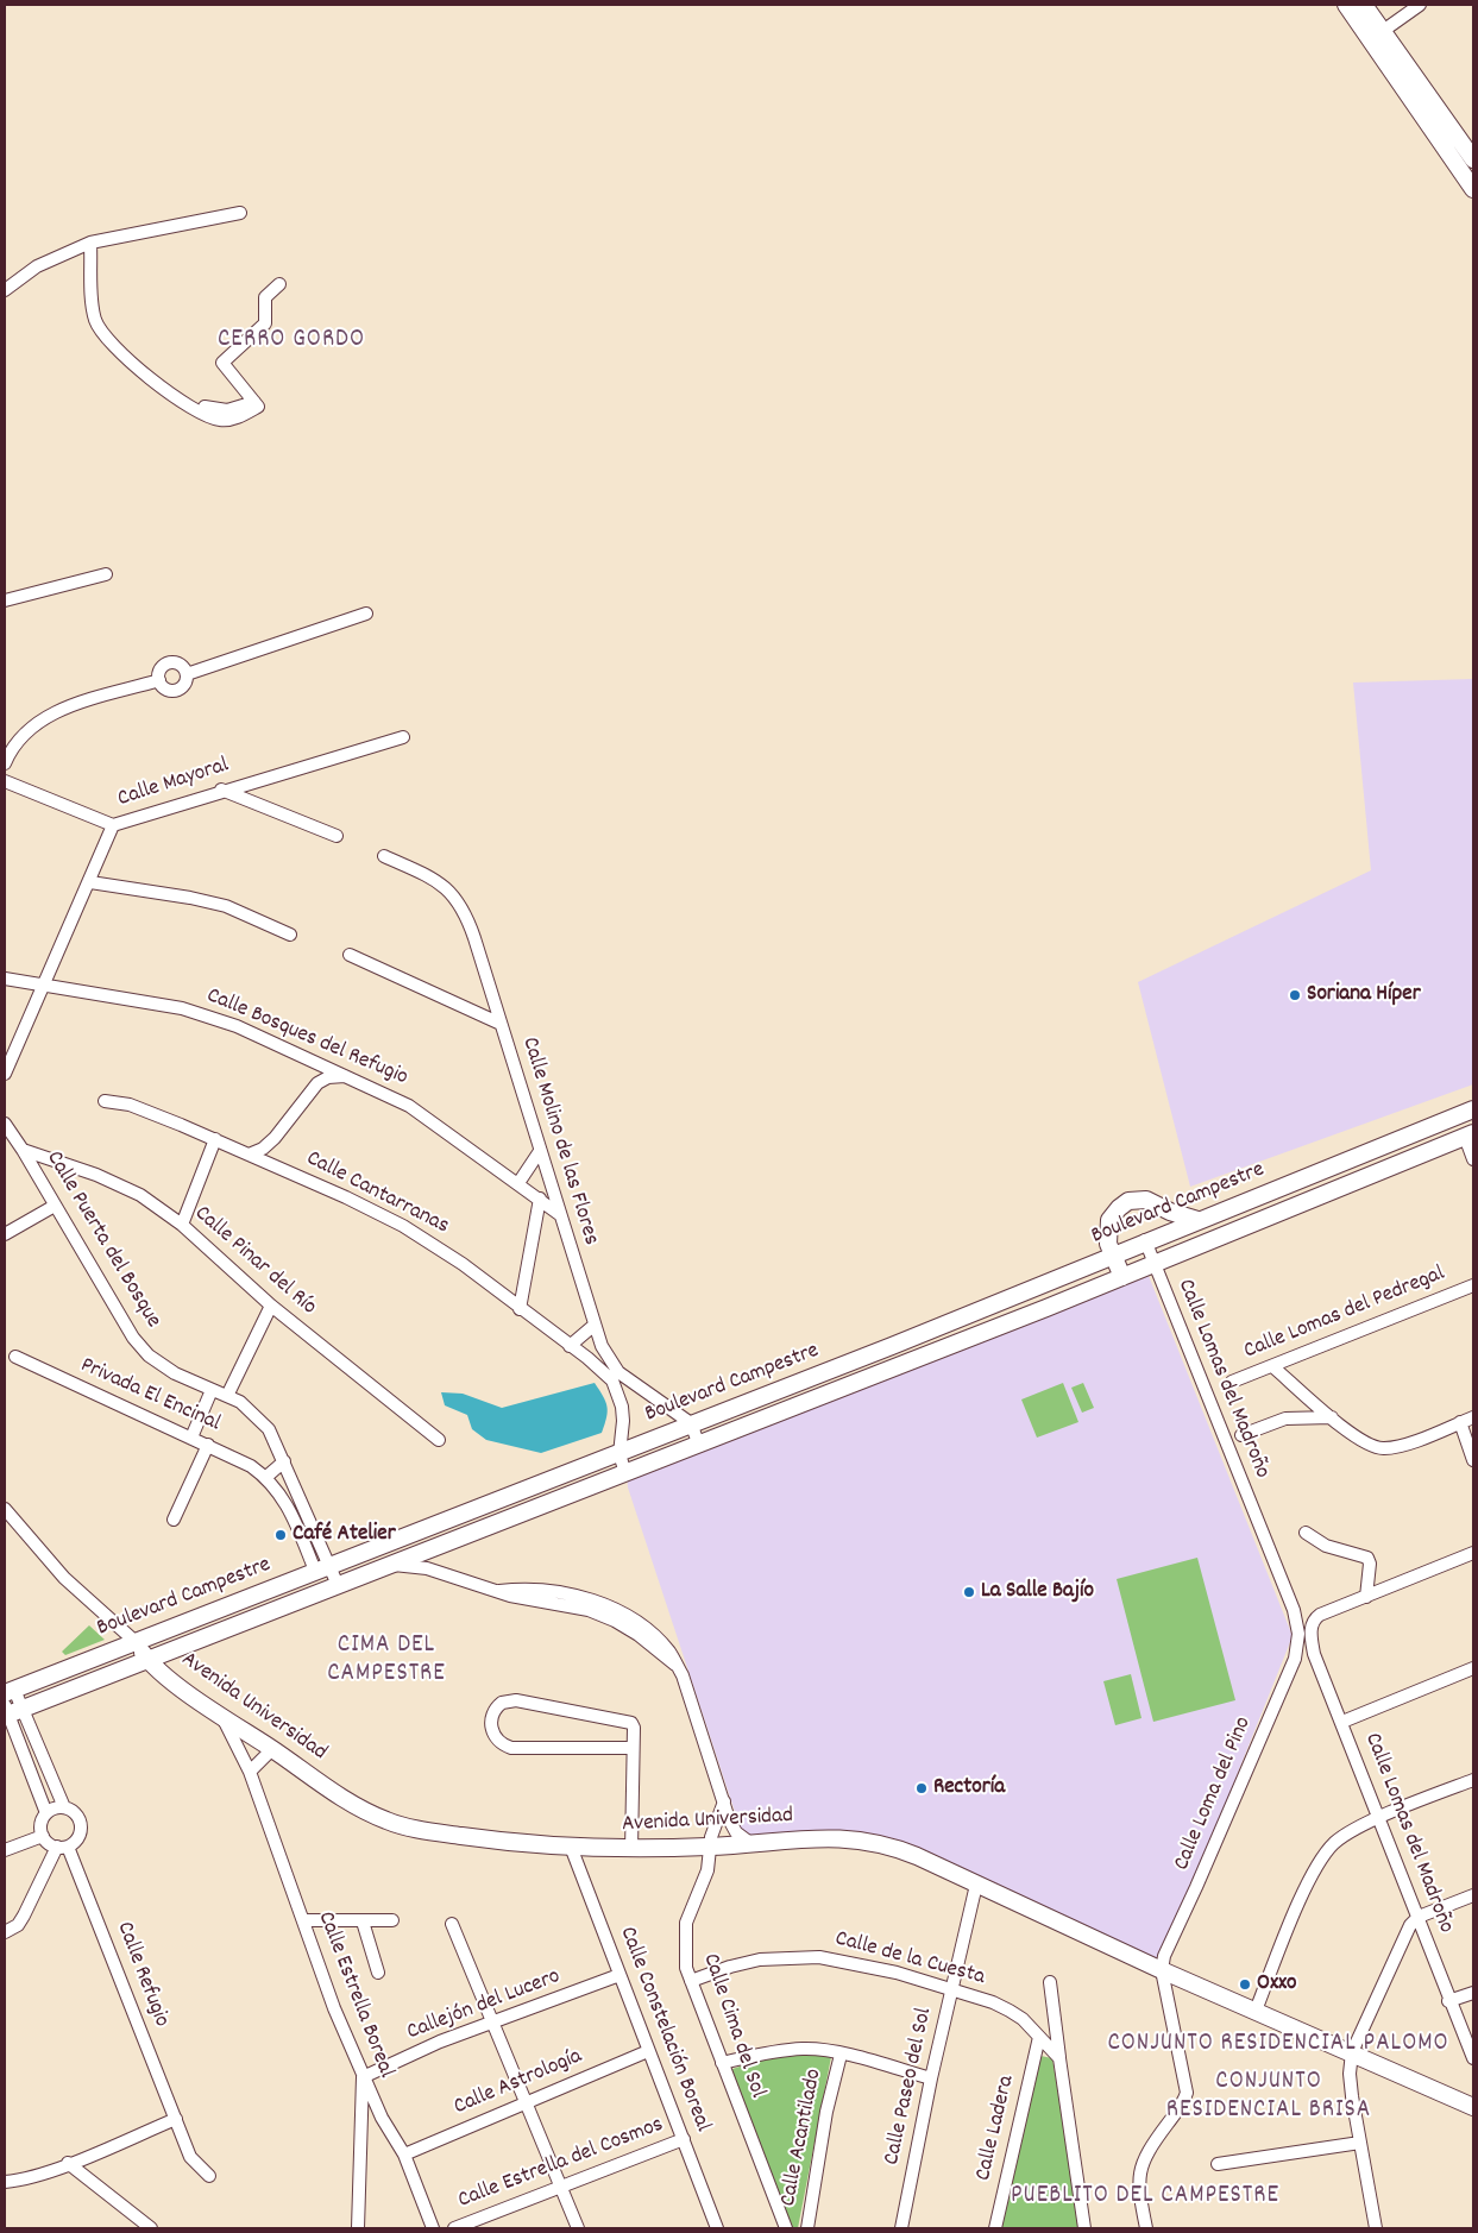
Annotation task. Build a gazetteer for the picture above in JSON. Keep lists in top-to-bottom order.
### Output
{
  "streets": {
    "street": [
      "Calle Mayoral",
      "Calle Bosques del Refugio",
      "Calle Molino de las Flores",
      "Calle Cantarranas",
      "Boulevard Campestre",
      "Calle Puerta del Bosque",
      "Calle Pinar del Río",
      "Calle Lomas del Pedregal",
      "Calle Lomas del Madroño",
      "Privada El Encinal",
      "Avenida Universidad",
      "Calle Loma del Pino",
      "Calle de la Cuesta",
      "Calle Refugio",
      "Calle Estrella Boreal",
      "Callejón del Lucero",
      "Calle Cima del Sol",
      "Calle Constelación Boreal",
      "Calle Astrología",
      "Calle Paseo del Sol",
      "Calle Ladera",
      "Calle Acantilado",
      "Calle Estrella del Cosmos"
    ]
  },
  "crossings": [
    ["Calle Mayoral", "Calle Bosques del Refugio"],
    ["Calle Bosques del Refugio", "Calle Molino de las Flores"],
    ["Calle Molino de las Flores", "Boulevard Campestre"],
    ["Calle Cantarranas", "Boulevard Campestre"],
    ["Boulevard Campestre", "Calle Puerta del Bosque"],
    ["Boulevard Campestre", "Calle Lomas del Madroño"],
    ["Boulevard Campestre", "Avenida Universidad"],
    ["Calle Puerta del Bosque", "Calle Pinar del Río"],
    ["Calle Puerta del Bosque", "Privada El Encinal"],
    ["Calle Lomas del Madroño", "Calle Loma del Pino"],
    ["Avenida Universidad", "Calle Loma del Pino"],
    ["Avenida Universidad", "Calle Estrella Boreal"],
    ["Avenida Universidad", "Calle Cima del Sol"],
    ["Avenida Universidad", "Calle Constelación Boreal"],
    ["Avenida Universidad", "Calle Paseo del Sol"],
    ["Calle de la Cuesta", "Calle Cima del Sol"],
    ["Calle de la Cuesta", "Calle Paseo del Sol"],
    ["Calle de la Cuesta", "Calle Ladera"],
    ["Calle Estrella Boreal", "Callejón del Lucero"],
    ["Calle Estrella Boreal", "Calle Astrología"],
    ["Callejón del Lucero", "Calle Constelación Boreal"],
    ["Calle Constelación Boreal", "Calle Astrología"],
    ["Calle Constelación Boreal", "Calle Estrella del Cosmos"]
  ],
  "districts": [
    "CERRO GORDO",
    "CIMA DEL CAMPESTRE",
    "CONJUNTO RESIDENCIAL PALOMO",
    "CONJUNTO RESIDENCIAL BRISA",
    "PUEBLITO DEL CAMPESTRE"
  ],
  "places": [
    "Soriana Híper",
    "Café Atelier",
    "La Salle Bajío",
    "Rectoría",
    "Oxxo"
  ]
}
